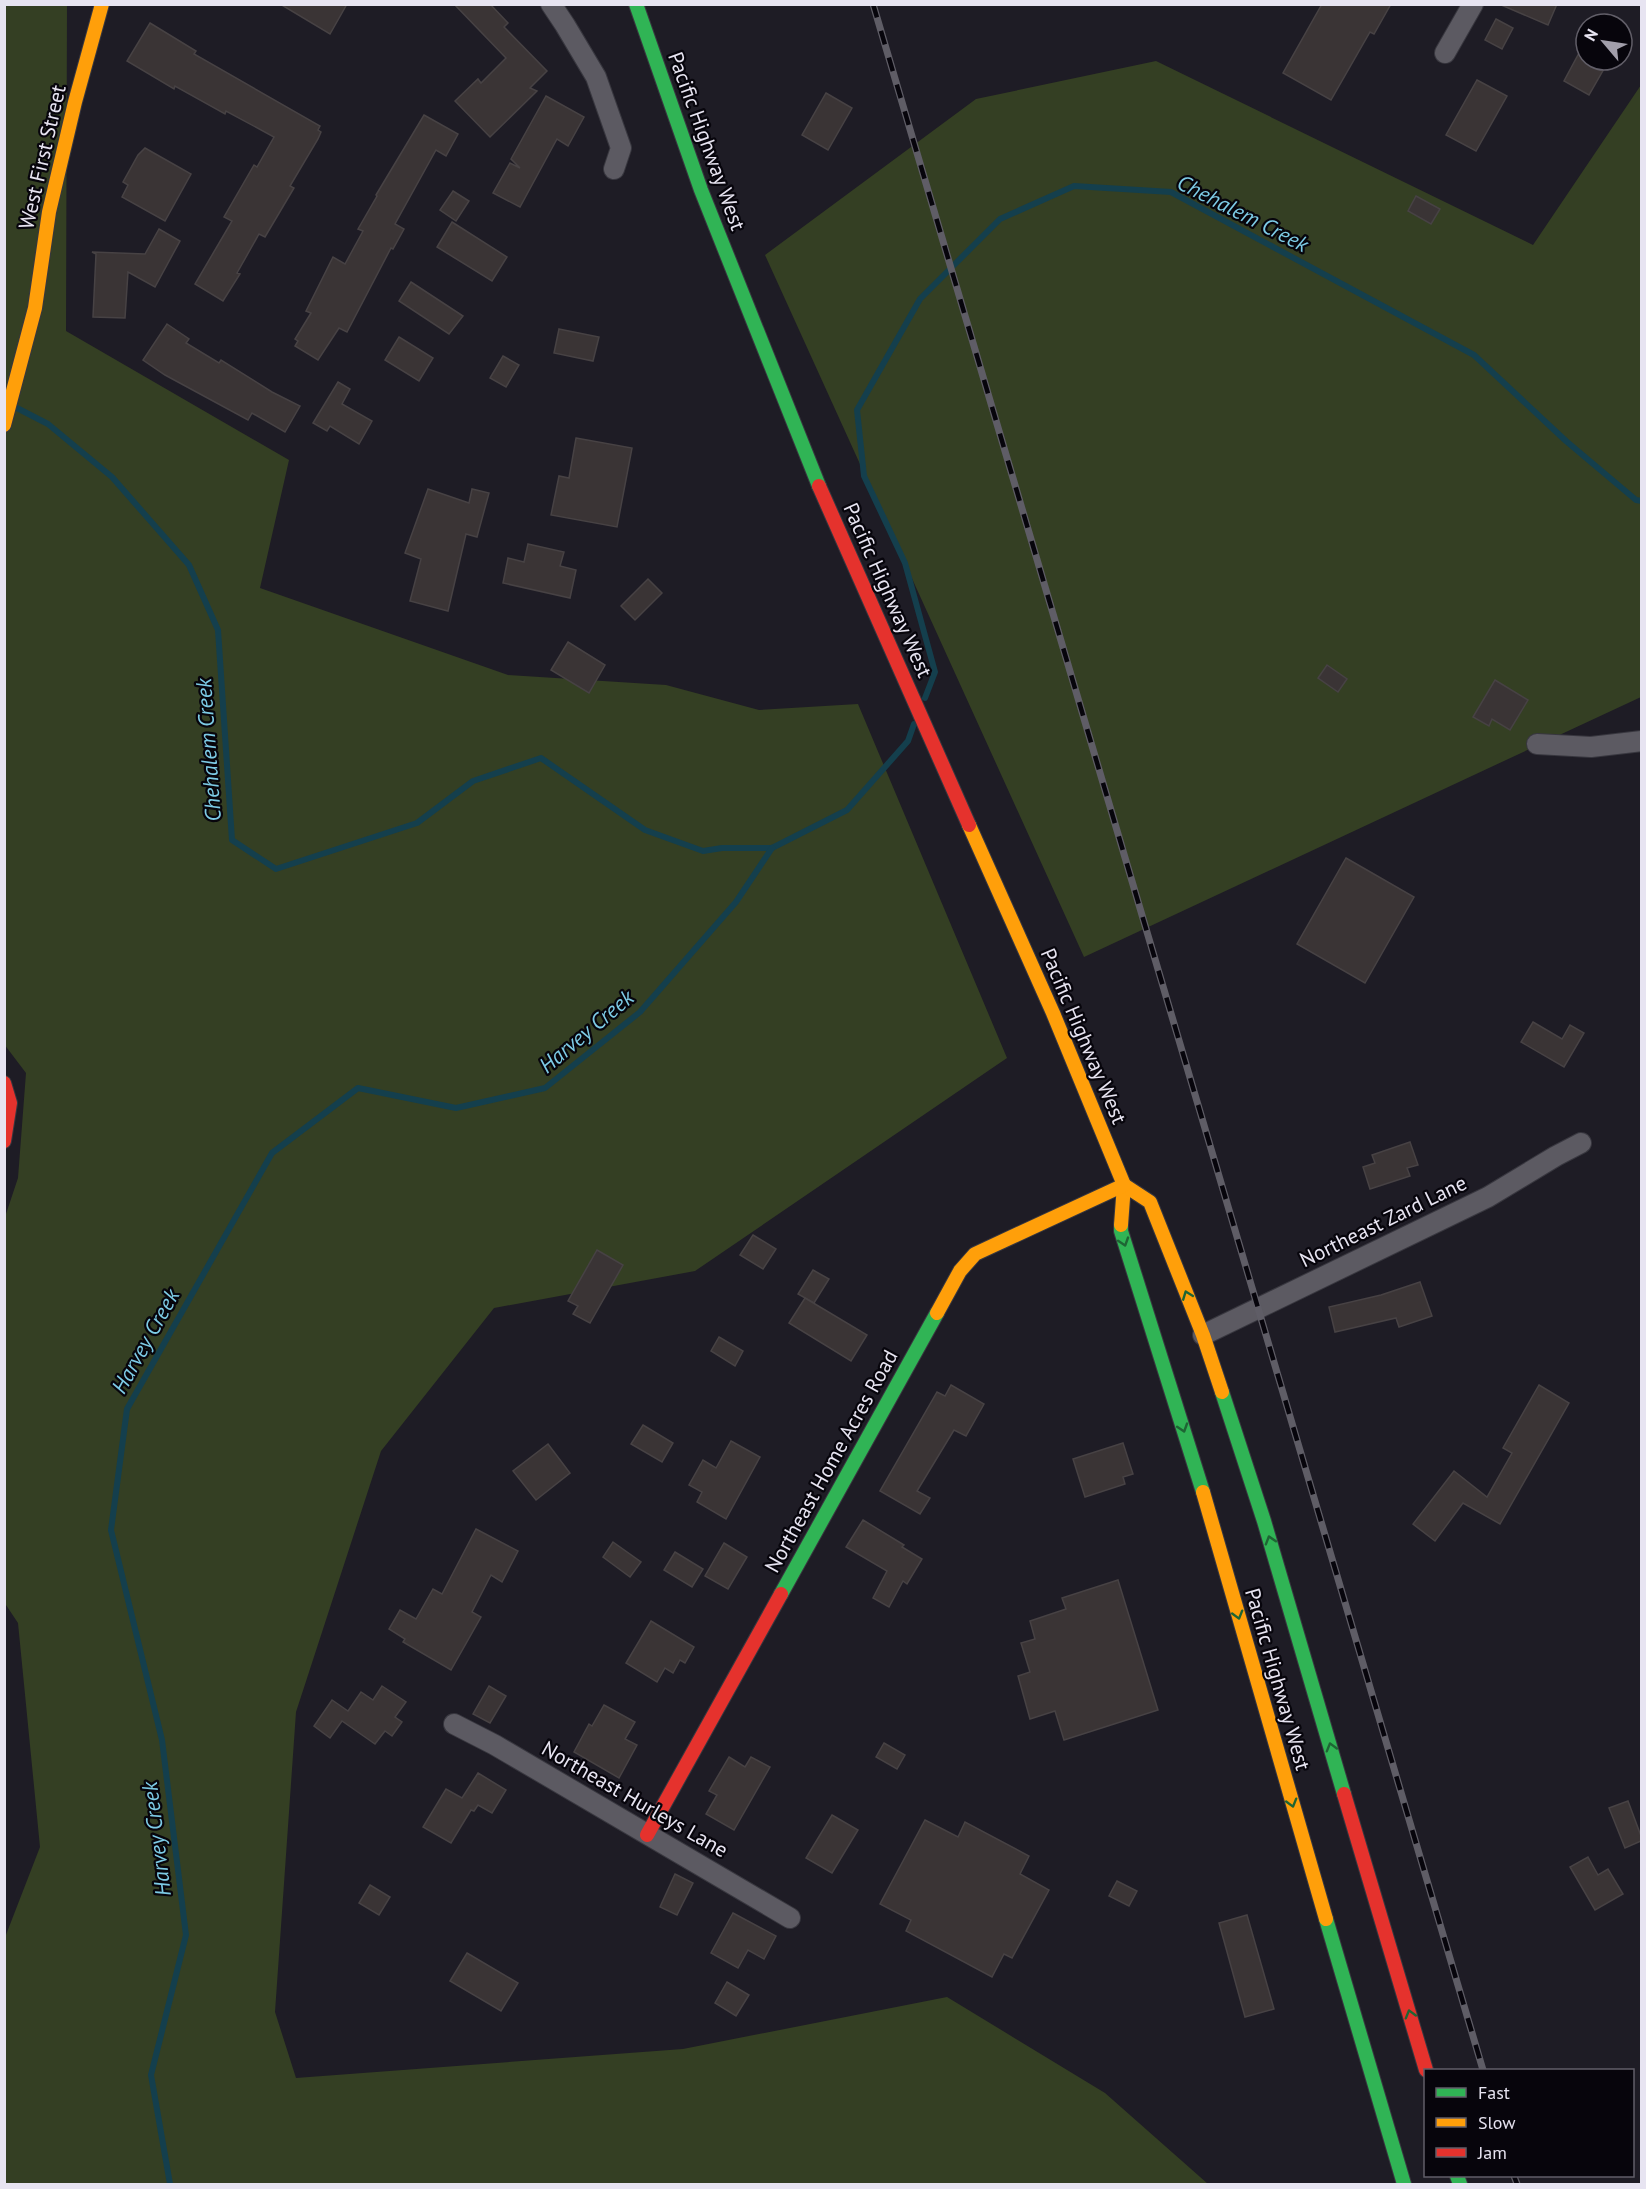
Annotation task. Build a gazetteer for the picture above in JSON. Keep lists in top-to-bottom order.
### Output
{
  "streets": {
    "main road": ["Pacific Highway West", "West First Street", "Northeast Home Acres Road"],
    "street": ["Northeast Zard Lane", "Northeast Hurleys Lane"]
  },
  "crossings": [
    ["Pacific Highway West", "Northeast Zard Lane"],
    ["Pacific Highway West", "Northeast Home Acres Road"],
    ["Northeast Home Acres Road", "Northeast Hurleys Lane"]
  ],
  "water": ["Chehalem Creek", "Harvey Creek"],
  "legend": ["Fast", "Slow", "Jam"],
  "north": "top left"
}
